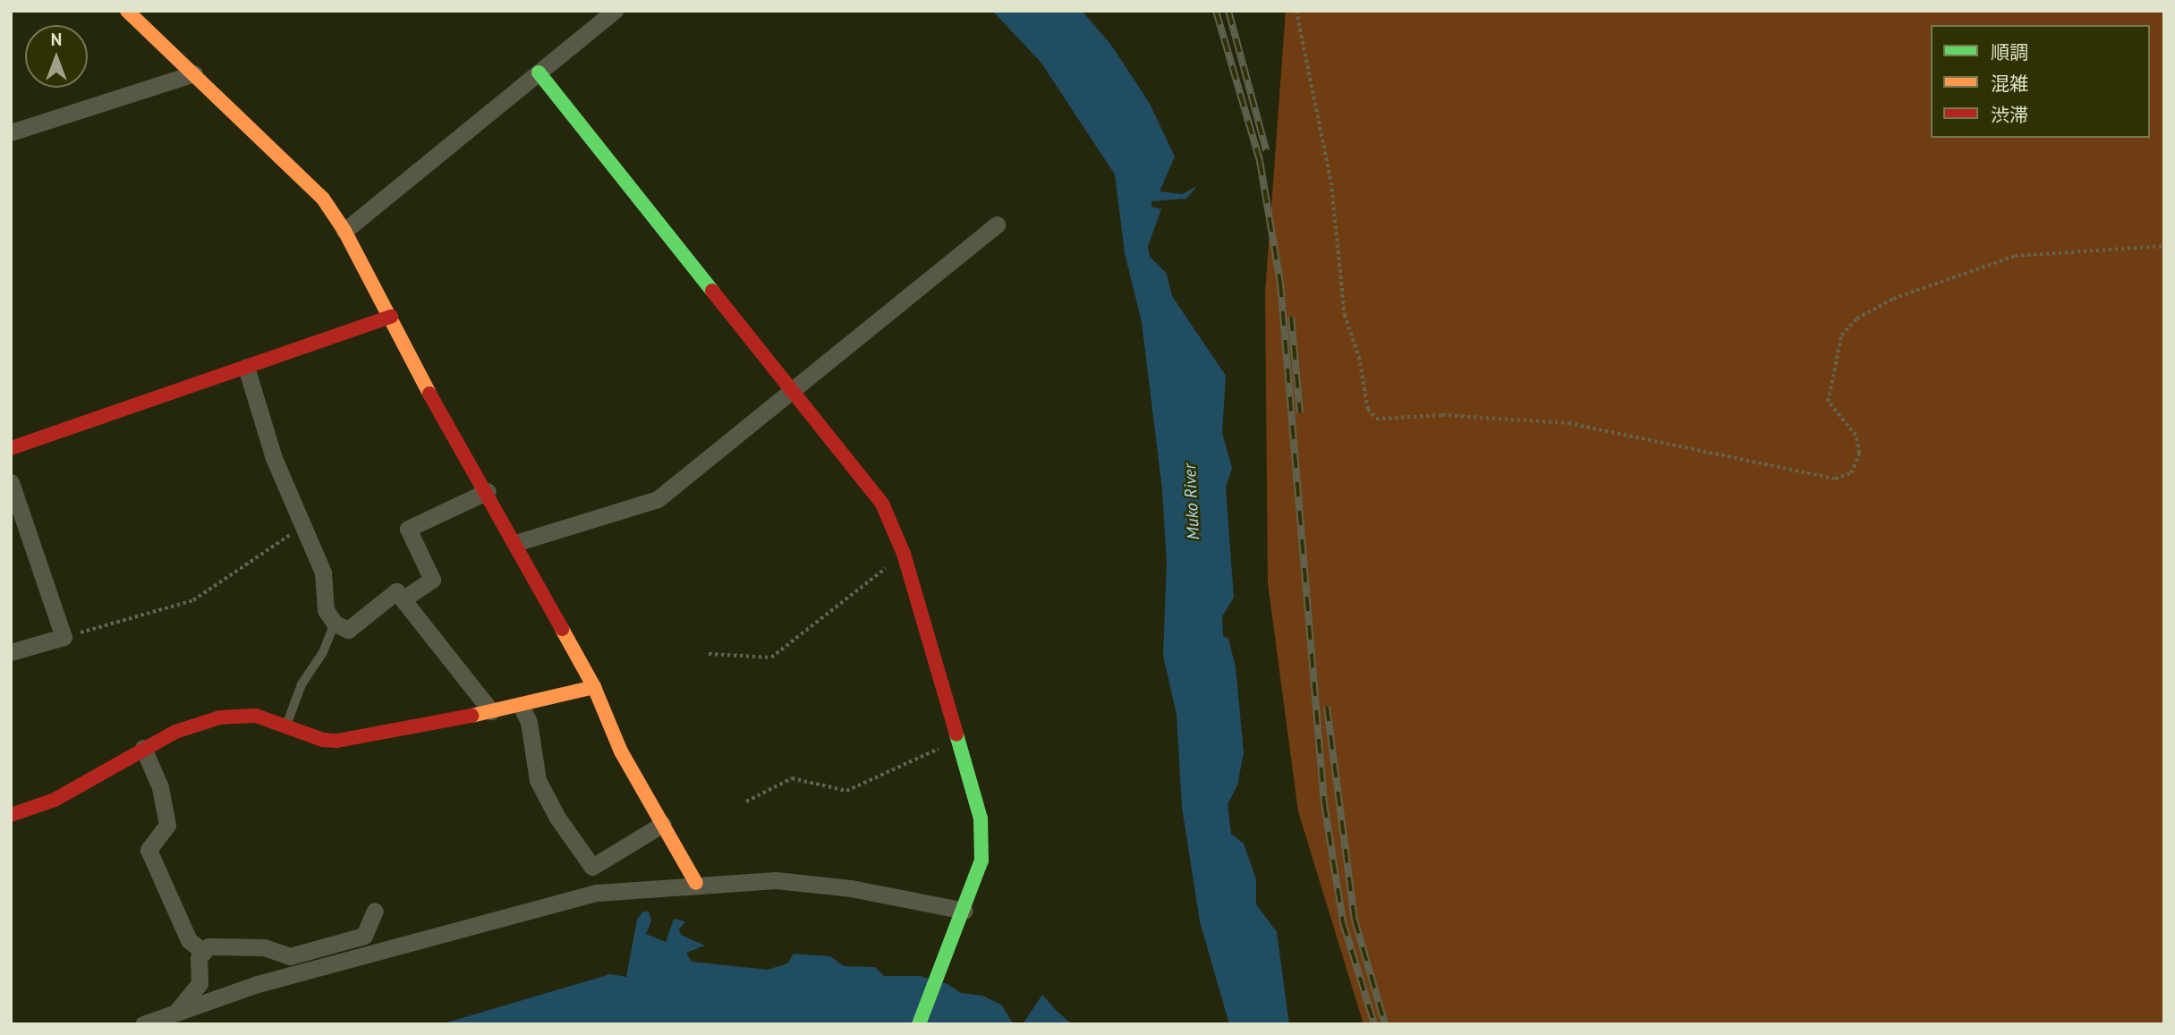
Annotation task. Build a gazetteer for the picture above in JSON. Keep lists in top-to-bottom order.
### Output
{
  "water": ["Muko River"],
  "legend": ["順調", "混雑", "渋滞"],
  "north": "top"
}
